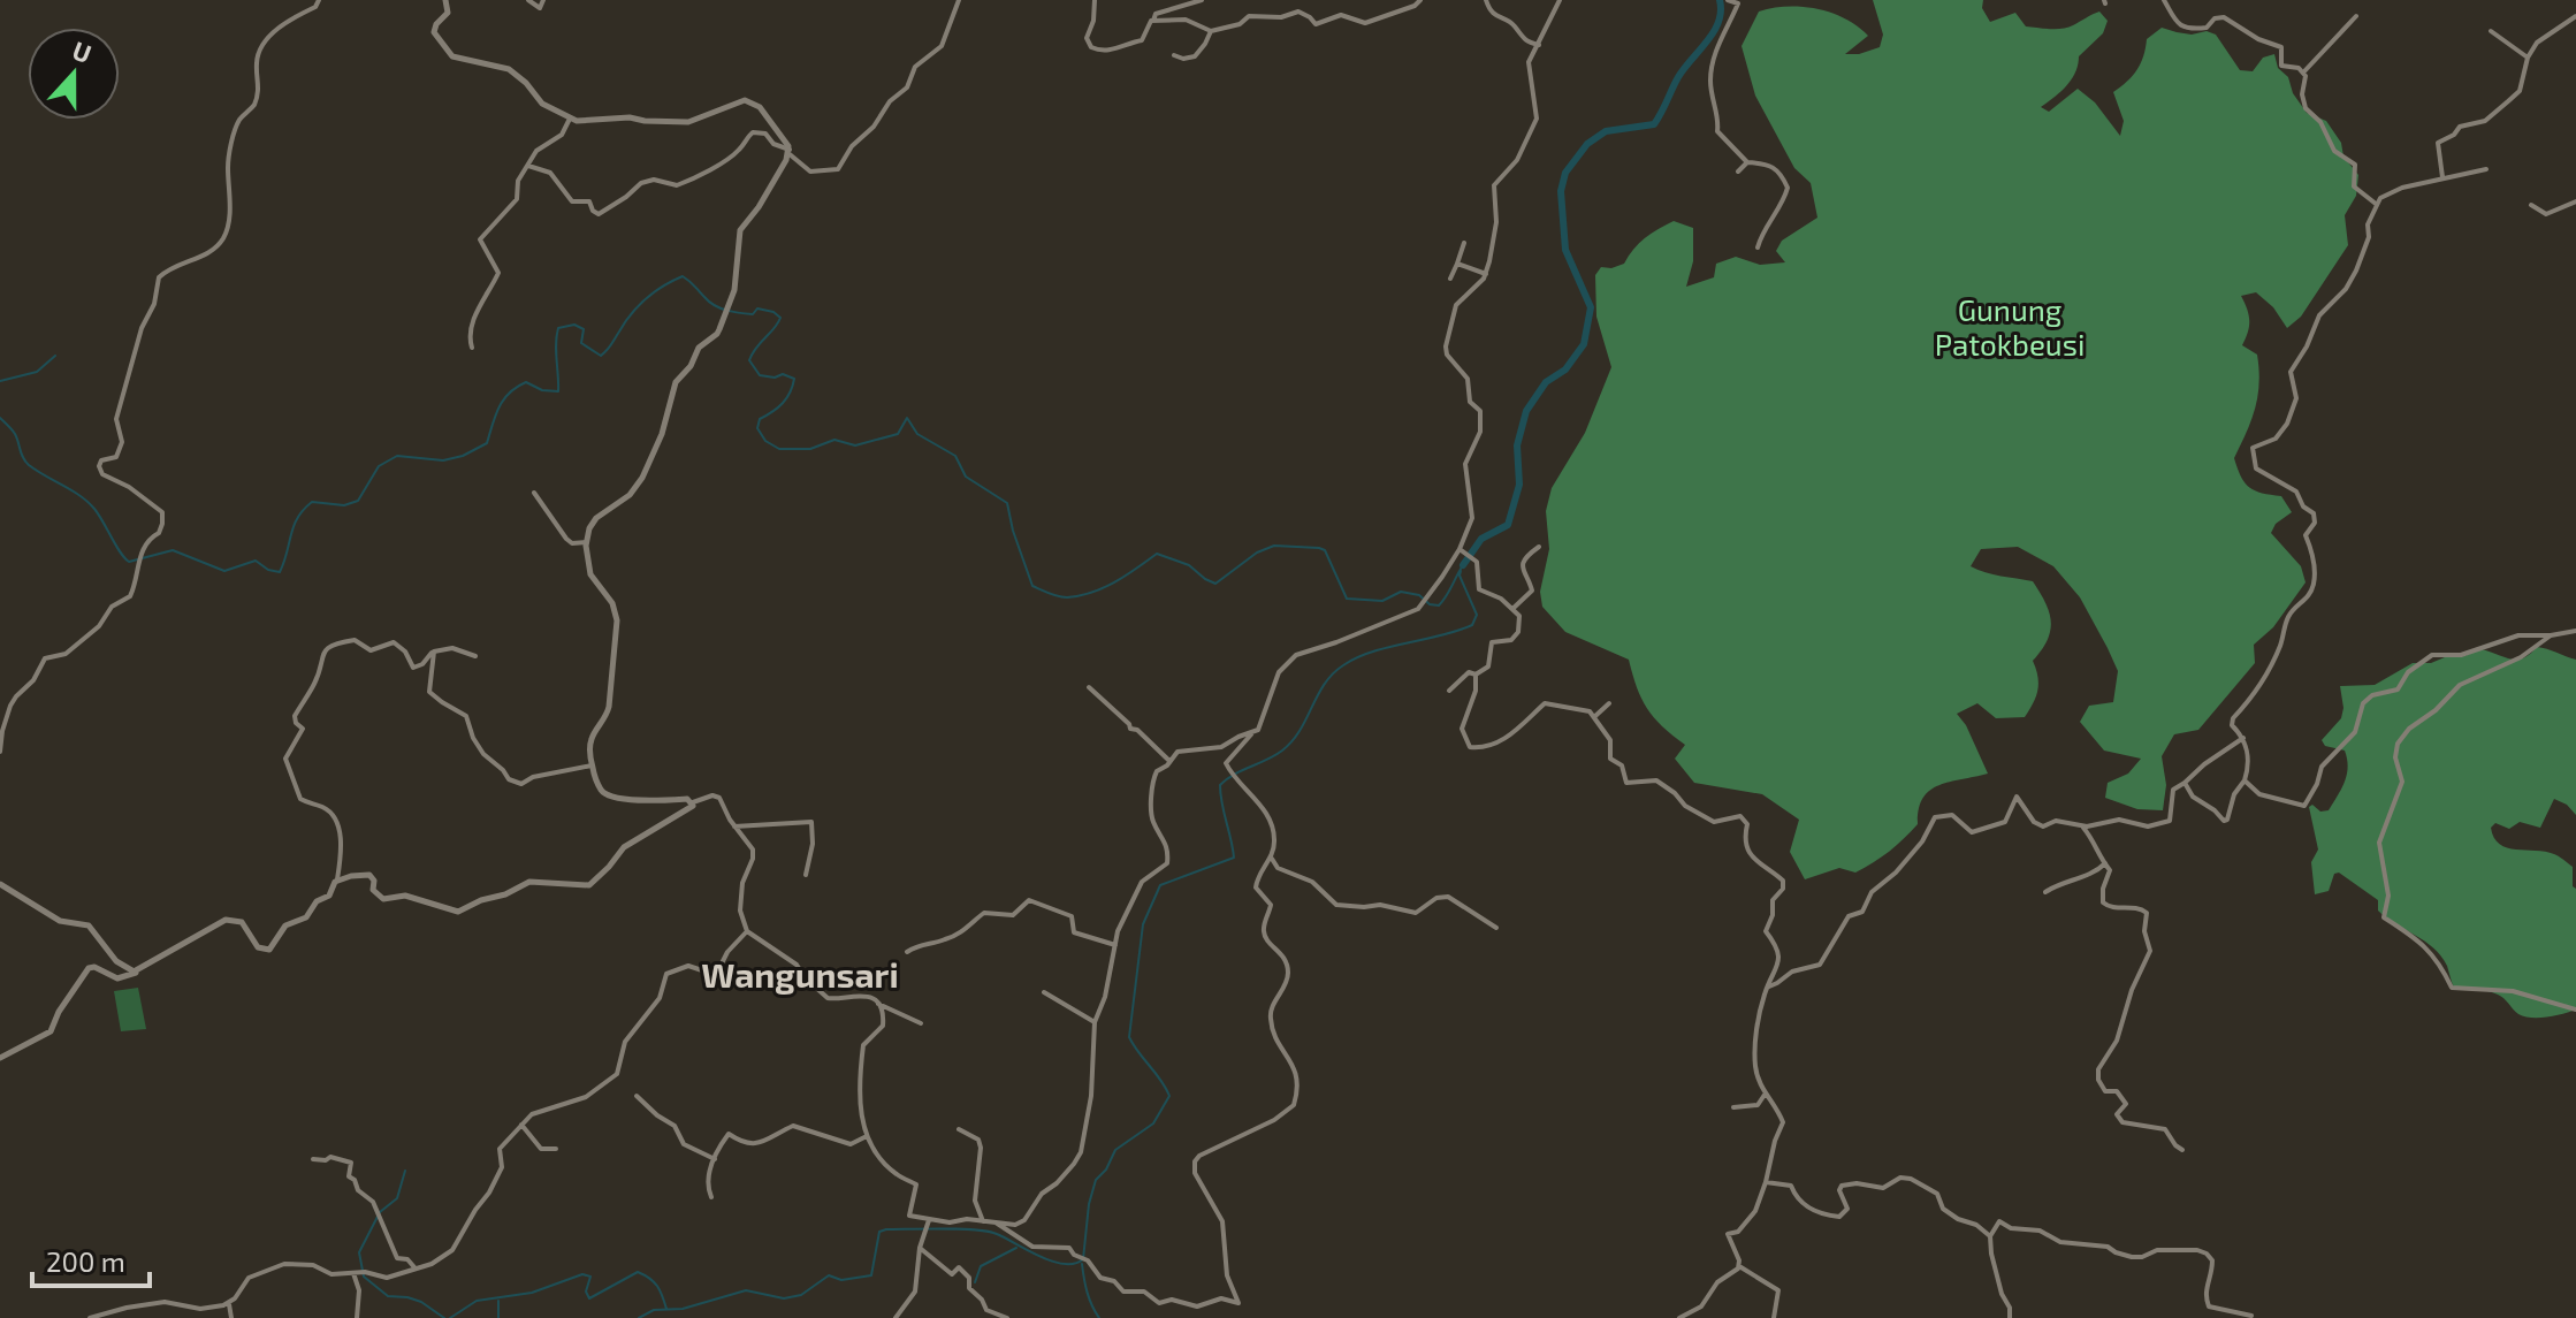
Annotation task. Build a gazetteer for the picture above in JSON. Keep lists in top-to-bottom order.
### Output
{
  "districts": ["Wangunsari"],
  "parks": ["Gunung Patokbeusi"],
  "scale_bar": "200 m",
  "north": "top"
}
